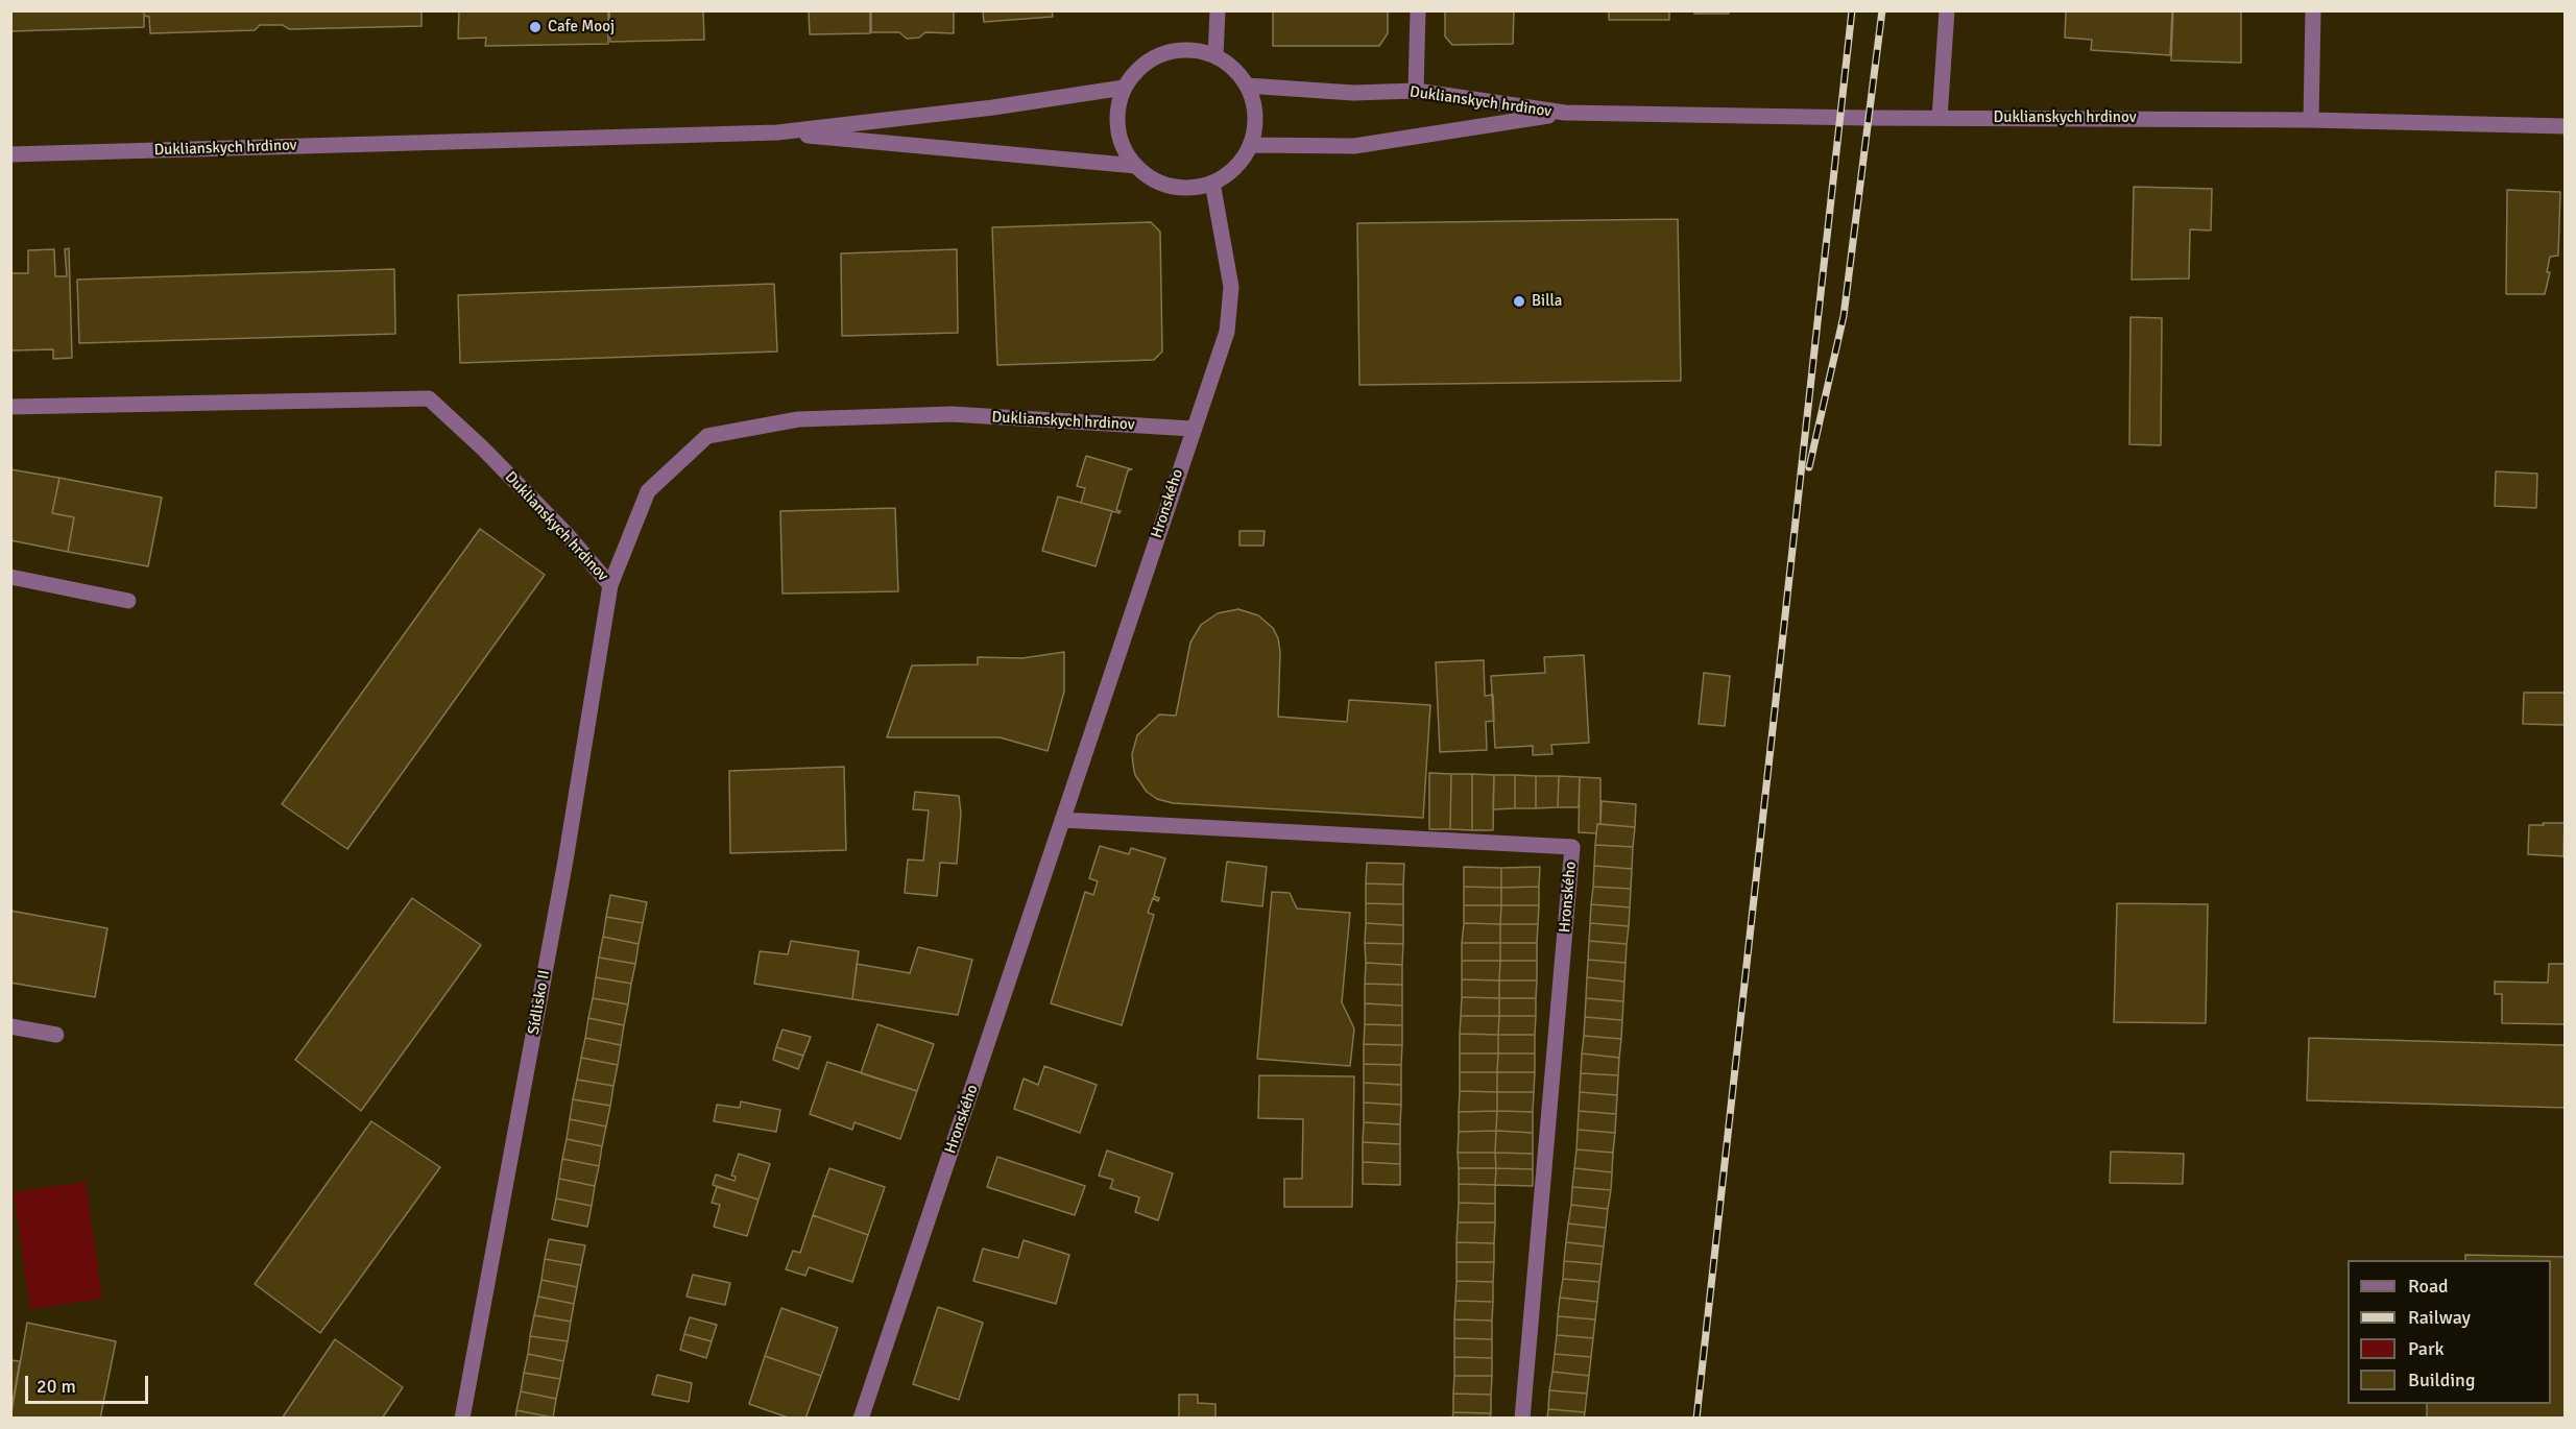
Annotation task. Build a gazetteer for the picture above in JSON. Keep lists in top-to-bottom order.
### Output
{
  "streets": {
    "street": ["Duklianskych hrdinov", "Hronského", "Sídlisko II"]
  },
  "crossings": [
    ["Duklianskych hrdinov", "Hronského"],
    ["Duklianskych hrdinov", "Sídlisko II"]
  ],
  "places": ["Cafe Mooj", "Billa"],
  "legend": [
    "Road",
    "Railway",
    "Park",
    "Building"
  ],
  "scale_bar": "20 m"
}
